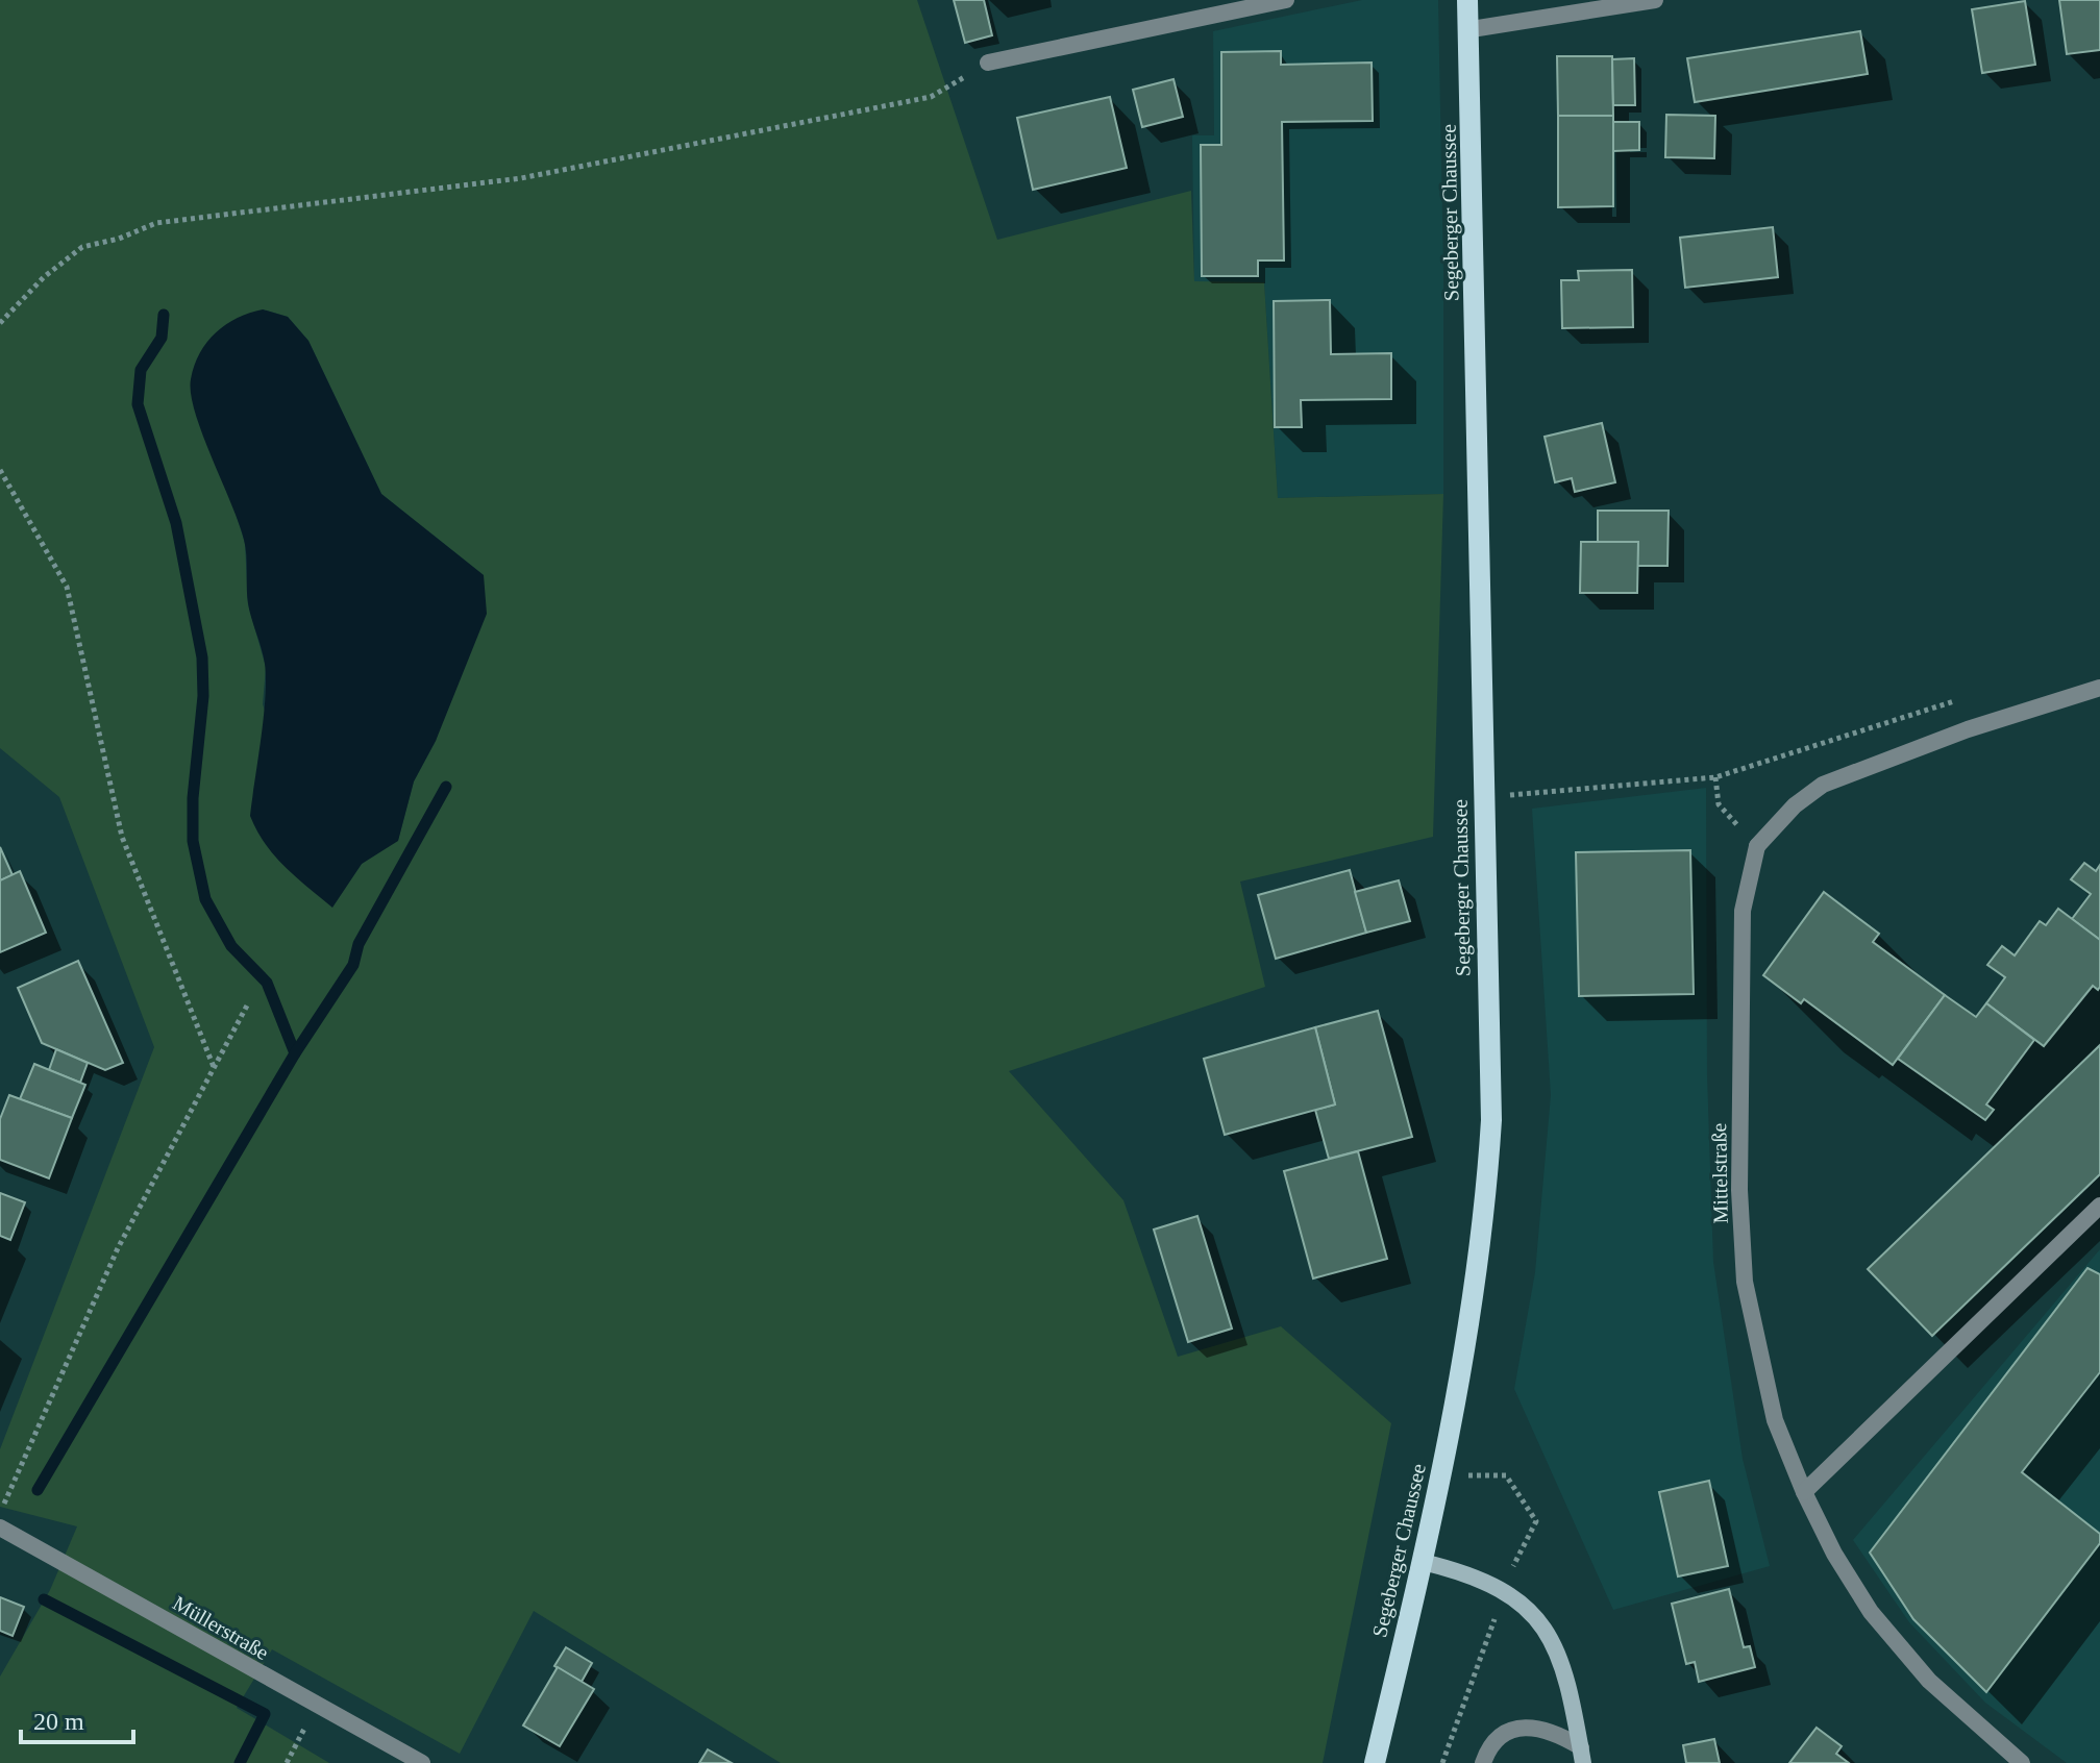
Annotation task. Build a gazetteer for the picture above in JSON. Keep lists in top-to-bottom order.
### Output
{
  "streets": {
    "main road": ["Segeberger Chaussee"],
    "street": ["Mittelstraße", "Müllerstraße"]
  },
  "scale_bar": "20 m"
}
